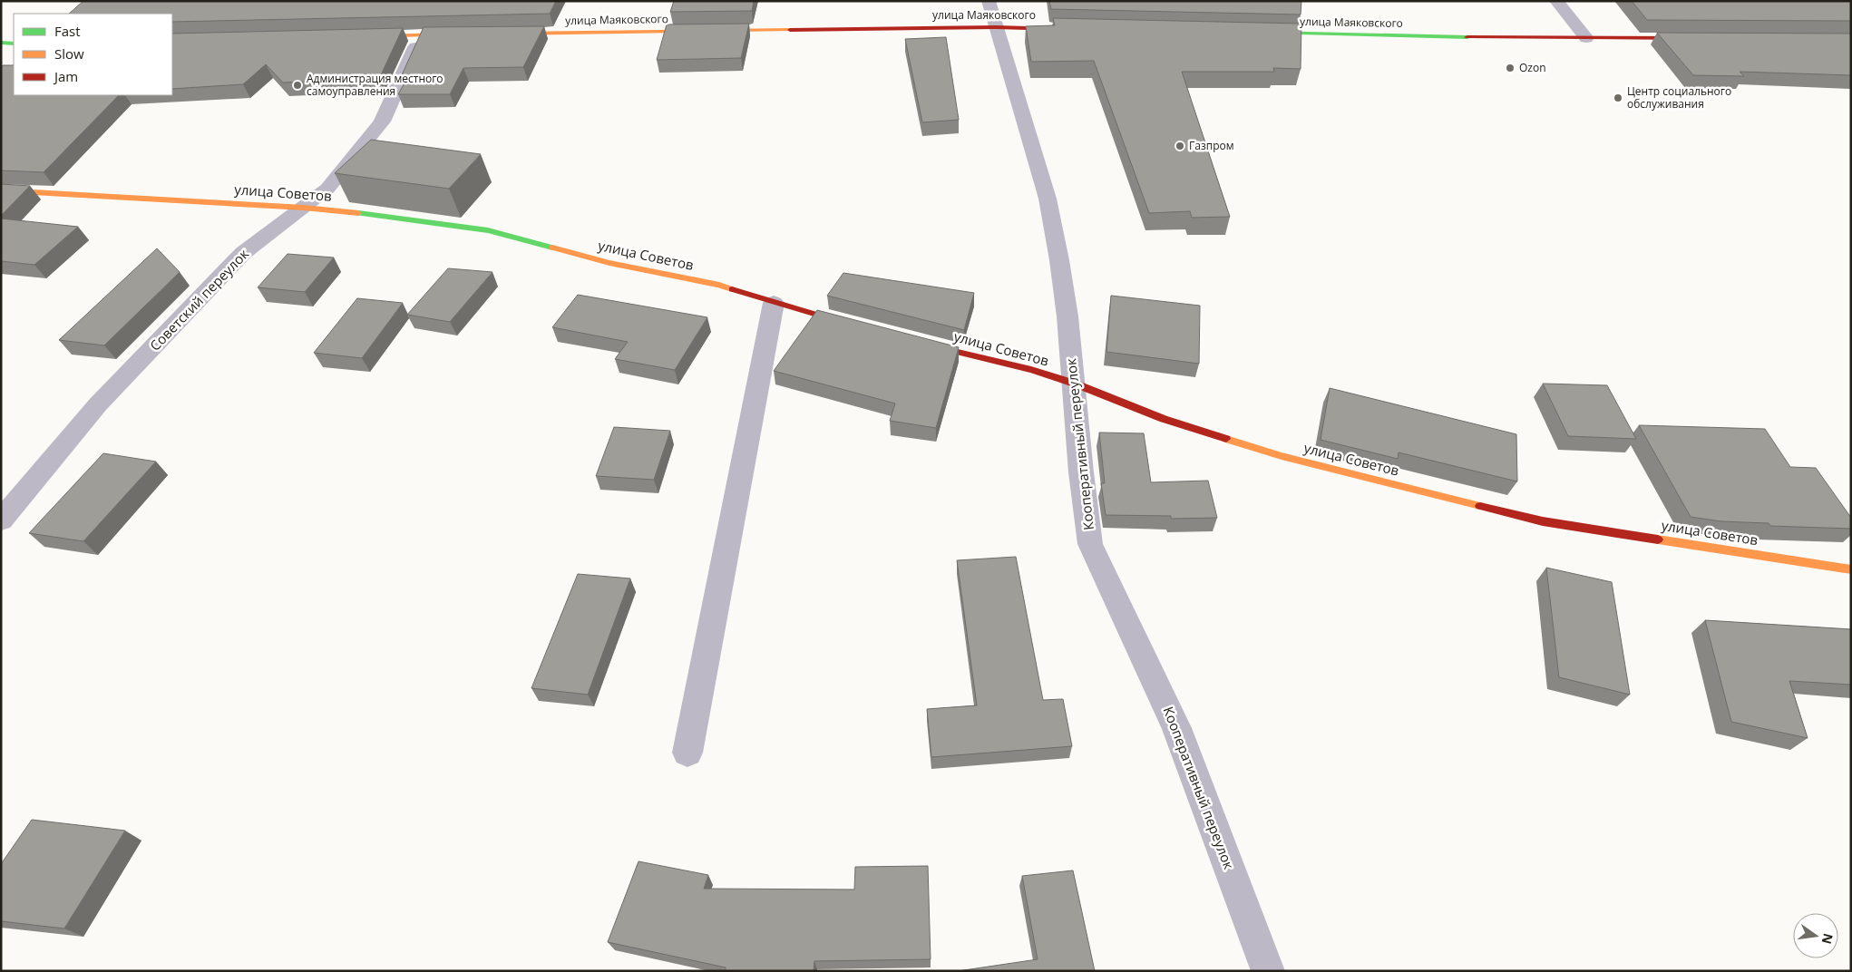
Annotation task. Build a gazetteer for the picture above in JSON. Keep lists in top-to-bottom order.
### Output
{
  "streets": {
    "street": [
      "улица Маяковского",
      "улица Советов",
      "Советский переулок",
      "Кооперативный переулок"
    ]
  },
  "crossings": [
    ["улица Маяковского", "Кооперативный переулок"],
    ["улица Советов", "Советский переулок"],
    ["улица Советов", "Кооперативный переулок"]
  ],
  "places": [
    "Ozon",
    "Администрация местного самоуправления",
    "Центр социального обслуживания",
    "Газпром"
  ],
  "legend": ["Fast", "Slow", "Jam"],
  "north": "right"
}
